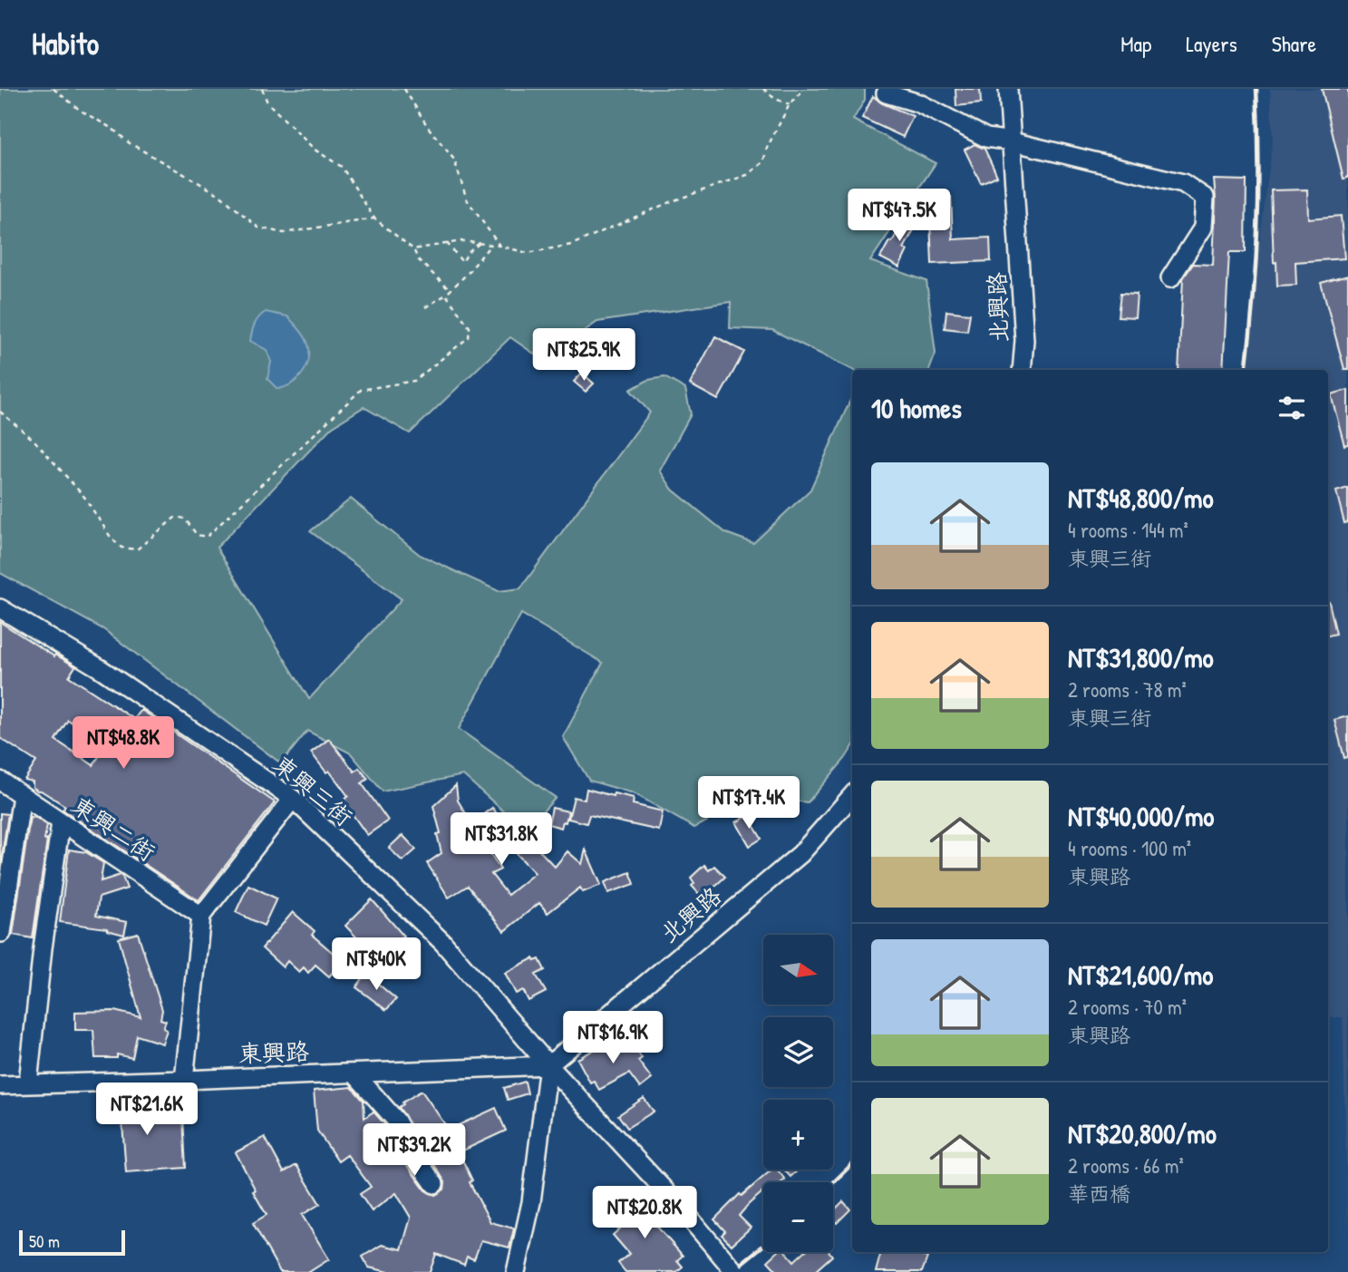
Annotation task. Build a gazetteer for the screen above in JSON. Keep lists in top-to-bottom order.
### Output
{
  "streets": {
    "street": [
      "北興路",
      "東興三街",
      "東興二街",
      "東興路"
    ]
  },
  "crossings": [
    ["北興路", "東興三街"],
    ["北興路", "東興路"],
    ["東興三街", "東興路"]
  ],
  "scale_bar": "50 m",
  "north": "right",
  "page": {
    "header": "Habito",
    "nav": ["Map", "Layers", "Share"],
    "price": [
      "NT$47.5K",
      "NT$25.9K",
      "NT$48.8K",
      "NT$17.4K",
      "NT$31.8K",
      "NT$40K",
      "NT$16.9K",
      "NT$21.6K",
      "NT$39.2K",
      "NT$20.8K"
    ],
    "heading": "10 homes",
    "list": [
      {
        "name": "NT$48,800/mo",
        "note": "4 rooms · 144 m² · 東興三街"
      },
      {
        "name": "NT$31,800/mo",
        "note": "2 rooms · 78 m² · 東興三街"
      },
      {
        "name": "NT$40,000/mo",
        "note": "4 rooms · 100 m² · 東興路"
      },
      {
        "name": "NT$21,600/mo",
        "note": "2 rooms · 70 m² · 東興路"
      },
      {
        "name": "NT$20,800/mo",
        "note": "2 rooms · 66 m² · 華西橋"
      }
    ],
    "map_buttons": ["+", "−"],
    "scale": "50 m"
  }
}
